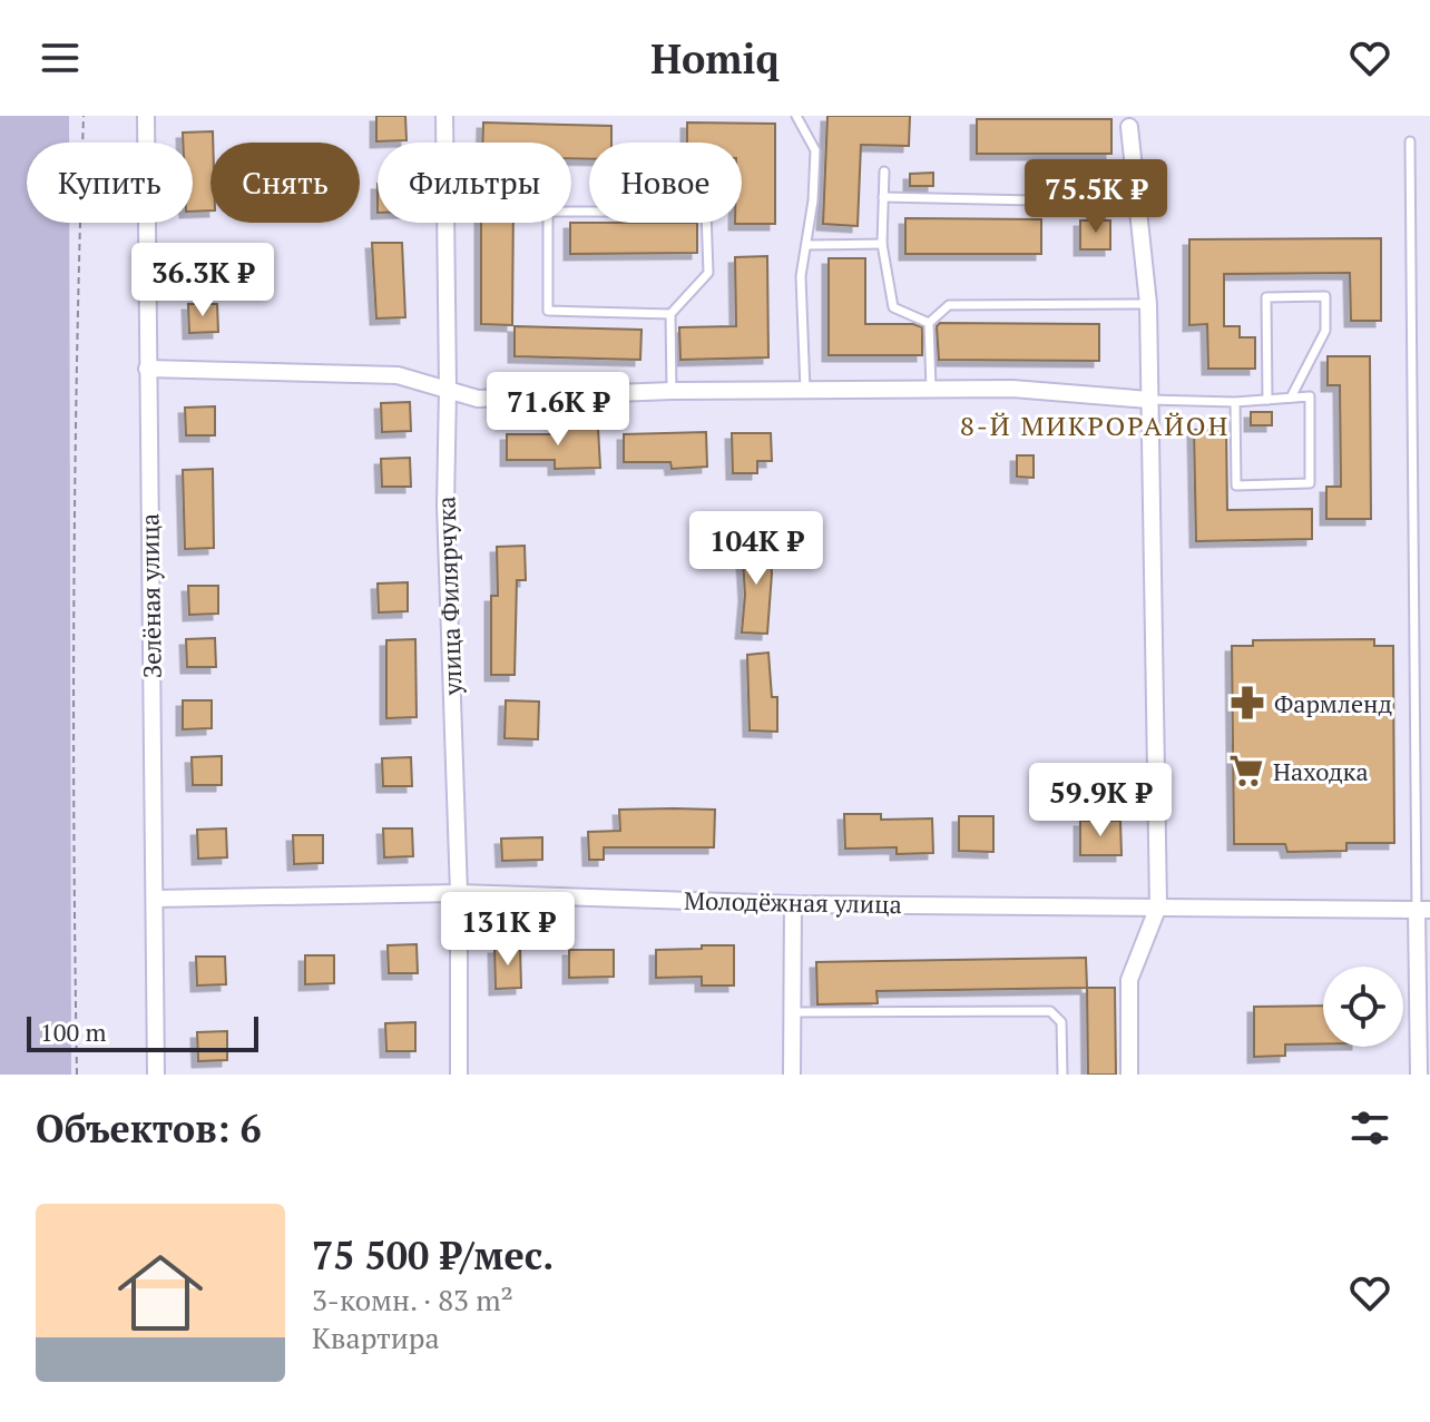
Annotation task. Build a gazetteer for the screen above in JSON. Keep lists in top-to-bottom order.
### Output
{
  "streets": {
    "street": ["Зелёная улица", "улица Филярчука", "Молодёжная улица"]
  },
  "crossings": [
    ["Зелёная улица", "Молодёжная улица"],
    ["улица Филярчука", "Молодёжная улица"]
  ],
  "districts": ["8-Й МИКРОРАЙОН"],
  "places": {
    "pharmacy": ["Фармленд"],
    "supermarket": ["Находка"]
  },
  "scale_bar": "100 m",
  "page": {
    "header": "Homiq",
    "chip": [
      "Купить",
      "Снять",
      "Фильтры",
      "Новое"
    ],
    "price": [
      "75.5K ₽",
      "36.3K ₽",
      "71.6K ₽",
      "104K ₽",
      "59.9K ₽",
      "131K ₽"
    ],
    "scale": "100 m",
    "heading": "Объектов: 6",
    "list": [
      {
        "name": "75 500 ₽/мес.",
        "note": "3-комн. · 83 m² · Квартира"
      }
    ]
  }
}
